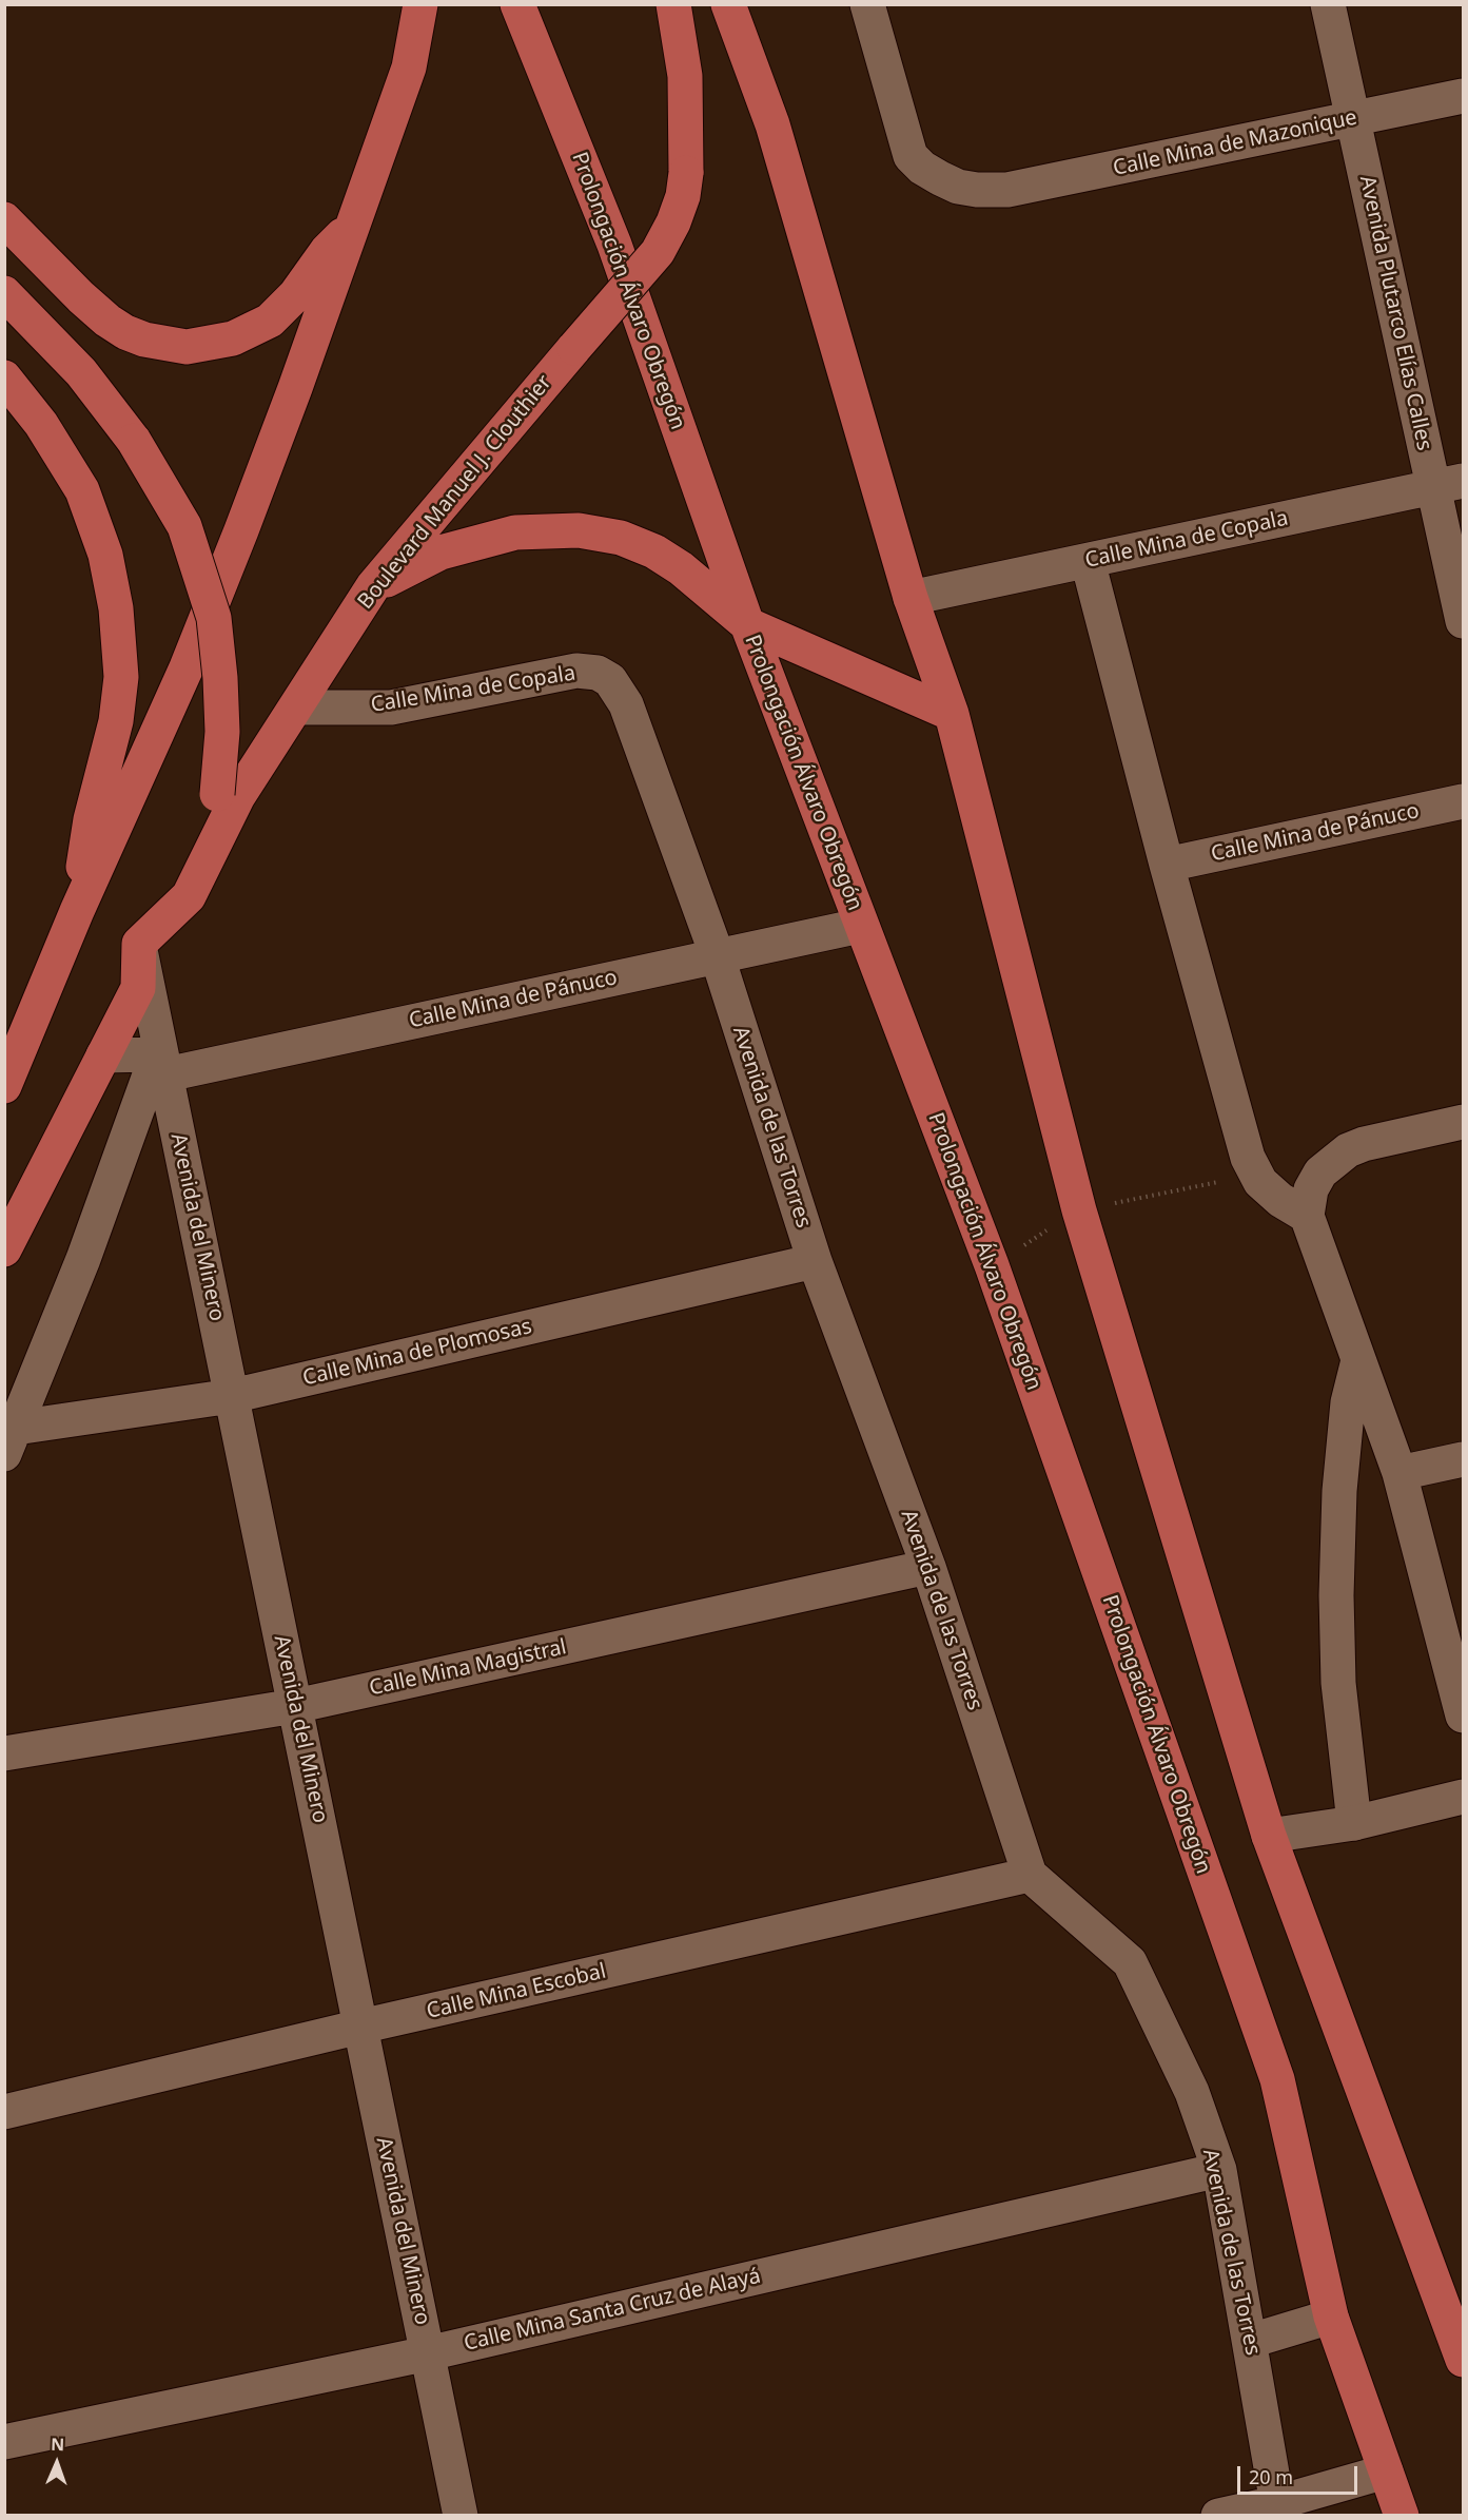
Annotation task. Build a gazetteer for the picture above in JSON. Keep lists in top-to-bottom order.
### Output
{
  "streets": {
    "main road": ["Prolongación Álvaro Obregón", "Boulevard Manuel J. Clouthier"],
    "street": [
      "Calle Mina de Mazonique",
      "Avenida Plutarco Elías Calles",
      "Calle Mina de Copala",
      "Calle Mina de Pánuco",
      "Avenida de las Torres",
      "Avenida del Minero",
      "Calle Mina de Plomosas",
      "Calle Mina Magistral",
      "Calle Mina Escobal",
      "Calle Mina Santa Cruz de Alayá"
    ]
  },
  "crossings": [
    ["Calle Mina de Mazonique", "Avenida Plutarco Elías Calles"],
    ["Prolongación Álvaro Obregón", "Calle Mina de Pánuco"],
    ["Avenida Plutarco Elías Calles", "Calle Mina de Copala"],
    ["Boulevard Manuel J. Clouthier", "Calle Mina de Copala"],
    ["Boulevard Manuel J. Clouthier", "Avenida del Minero"],
    ["Calle Mina de Copala", "Avenida de las Torres"],
    ["Calle Mina de Pánuco", "Avenida de las Torres"],
    ["Calle Mina de Pánuco", "Avenida del Minero"],
    ["Avenida de las Torres", "Calle Mina de Plomosas"],
    ["Avenida de las Torres", "Calle Mina Magistral"],
    ["Avenida de las Torres", "Calle Mina Escobal"],
    ["Avenida de las Torres", "Calle Mina Santa Cruz de Alayá"],
    ["Avenida del Minero", "Calle Mina de Plomosas"],
    ["Avenida del Minero", "Calle Mina Magistral"],
    ["Avenida del Minero", "Calle Mina Escobal"],
    ["Avenida del Minero", "Calle Mina Santa Cruz de Alayá"]
  ],
  "scale_bar": "20 m",
  "north": "top"
}
